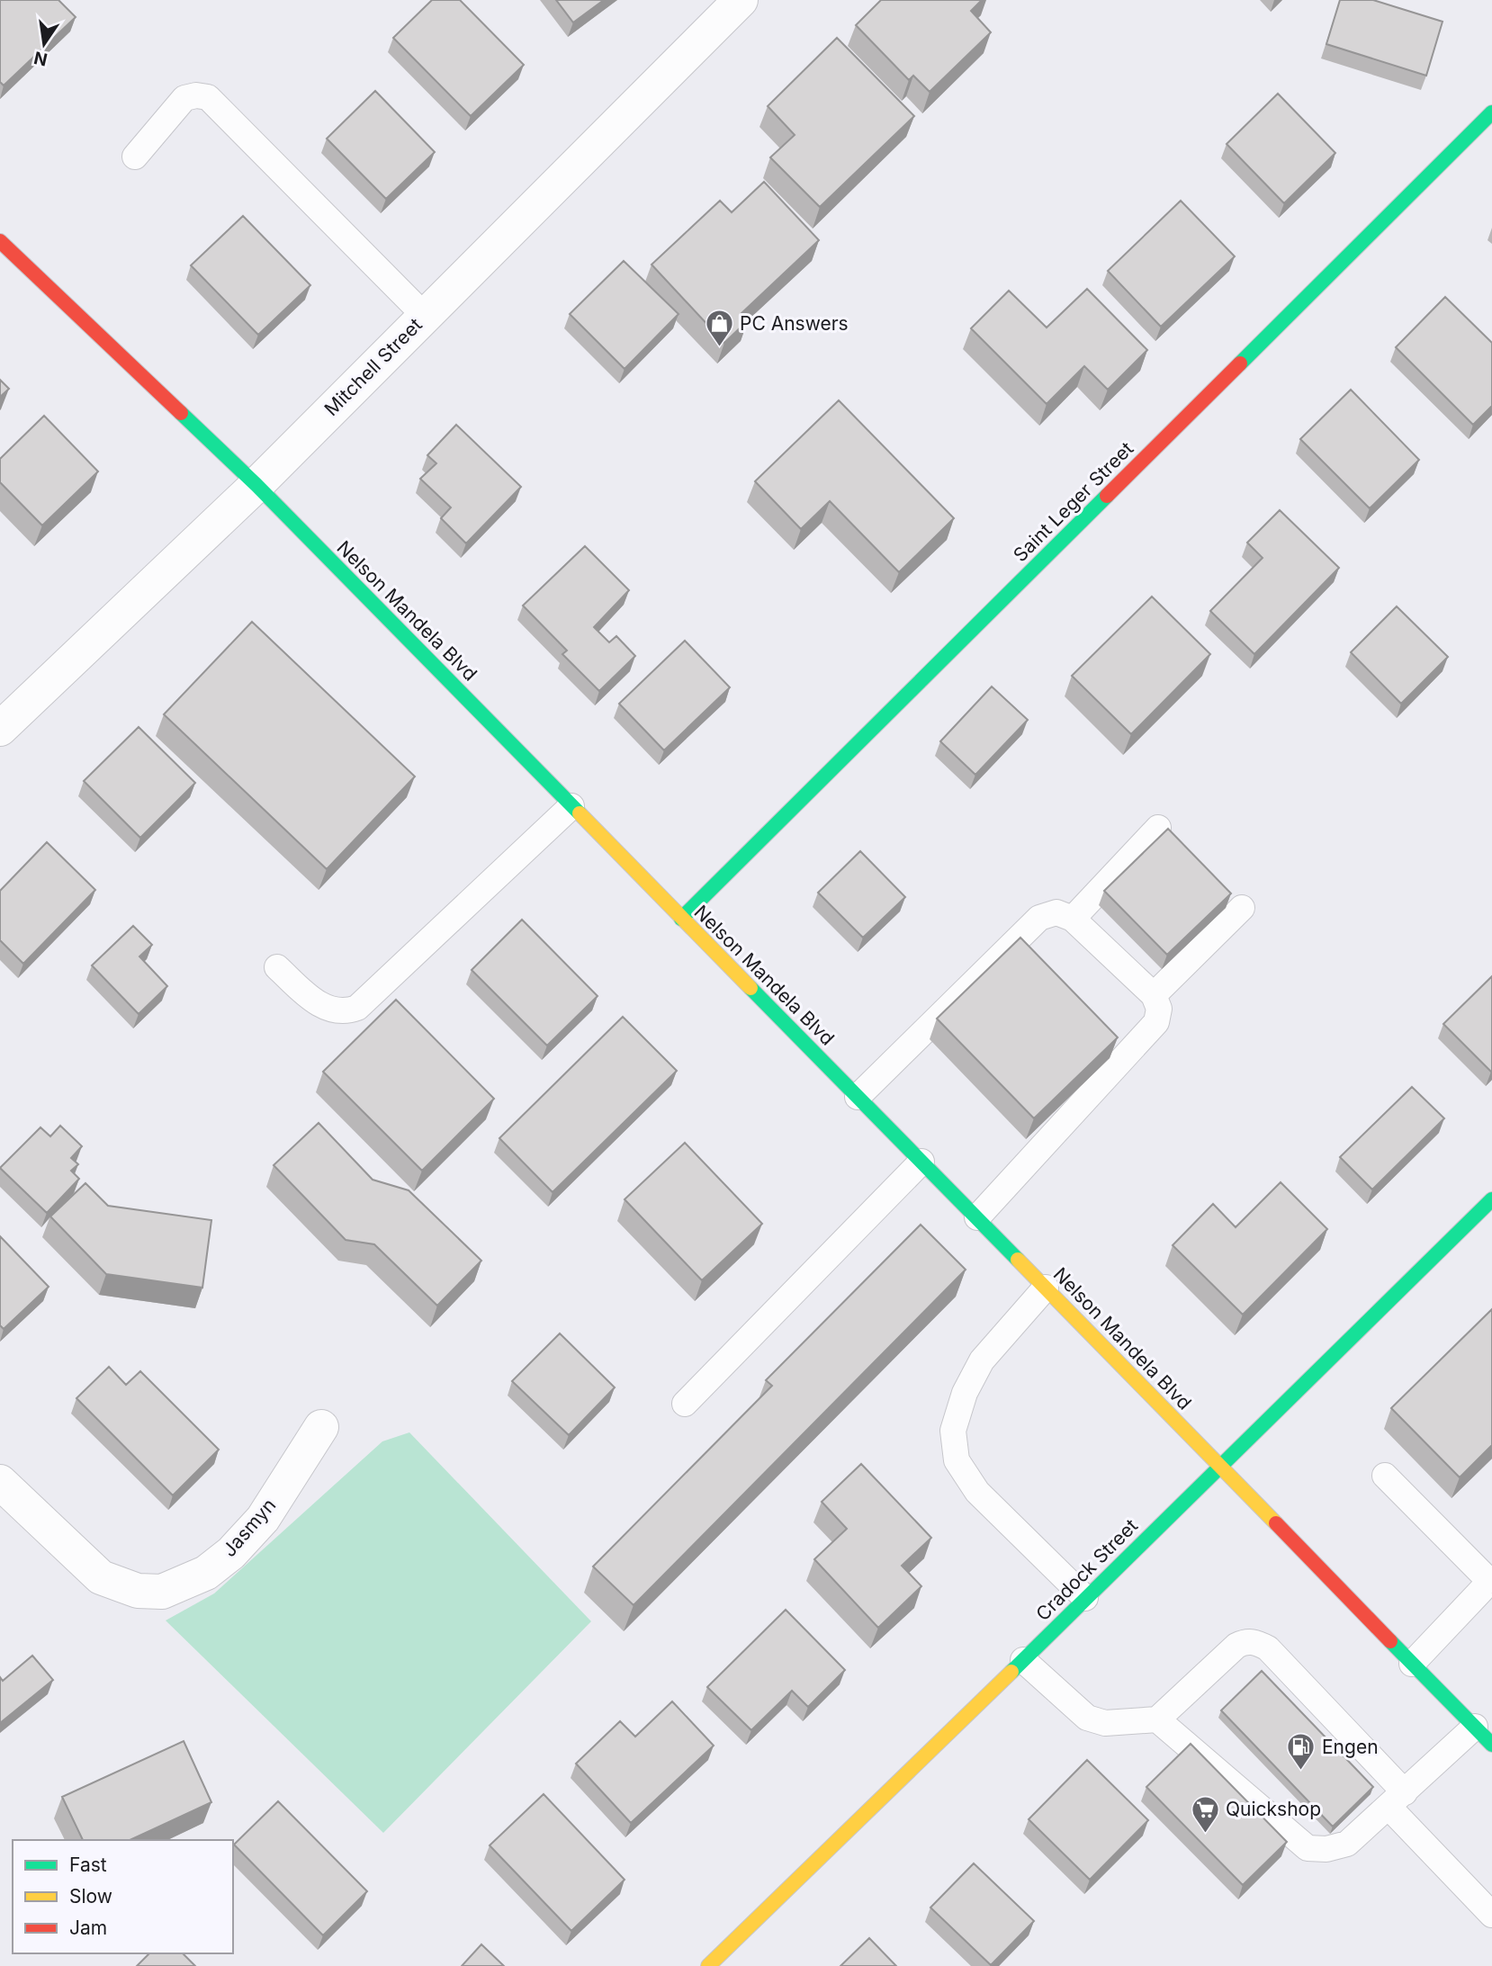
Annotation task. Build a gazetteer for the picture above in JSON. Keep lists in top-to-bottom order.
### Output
{
  "streets": {
    "street": [
      "Mitchell Street",
      "Saint Leger Street",
      "Nelson Mandela Blvd",
      "Jasmyn",
      "Cradock Street"
    ]
  },
  "crossings": [
    ["Mitchell Street", "Nelson Mandela Blvd"],
    ["Saint Leger Street", "Nelson Mandela Blvd"],
    ["Nelson Mandela Blvd", "Cradock Street"]
  ],
  "places": {
    "shop": ["PC Answers"],
    "fuel station": ["Engen"],
    "supermarket": ["Quickshop"]
  },
  "legend": ["Fast", "Slow", "Jam"],
  "north": "bottom"
}
